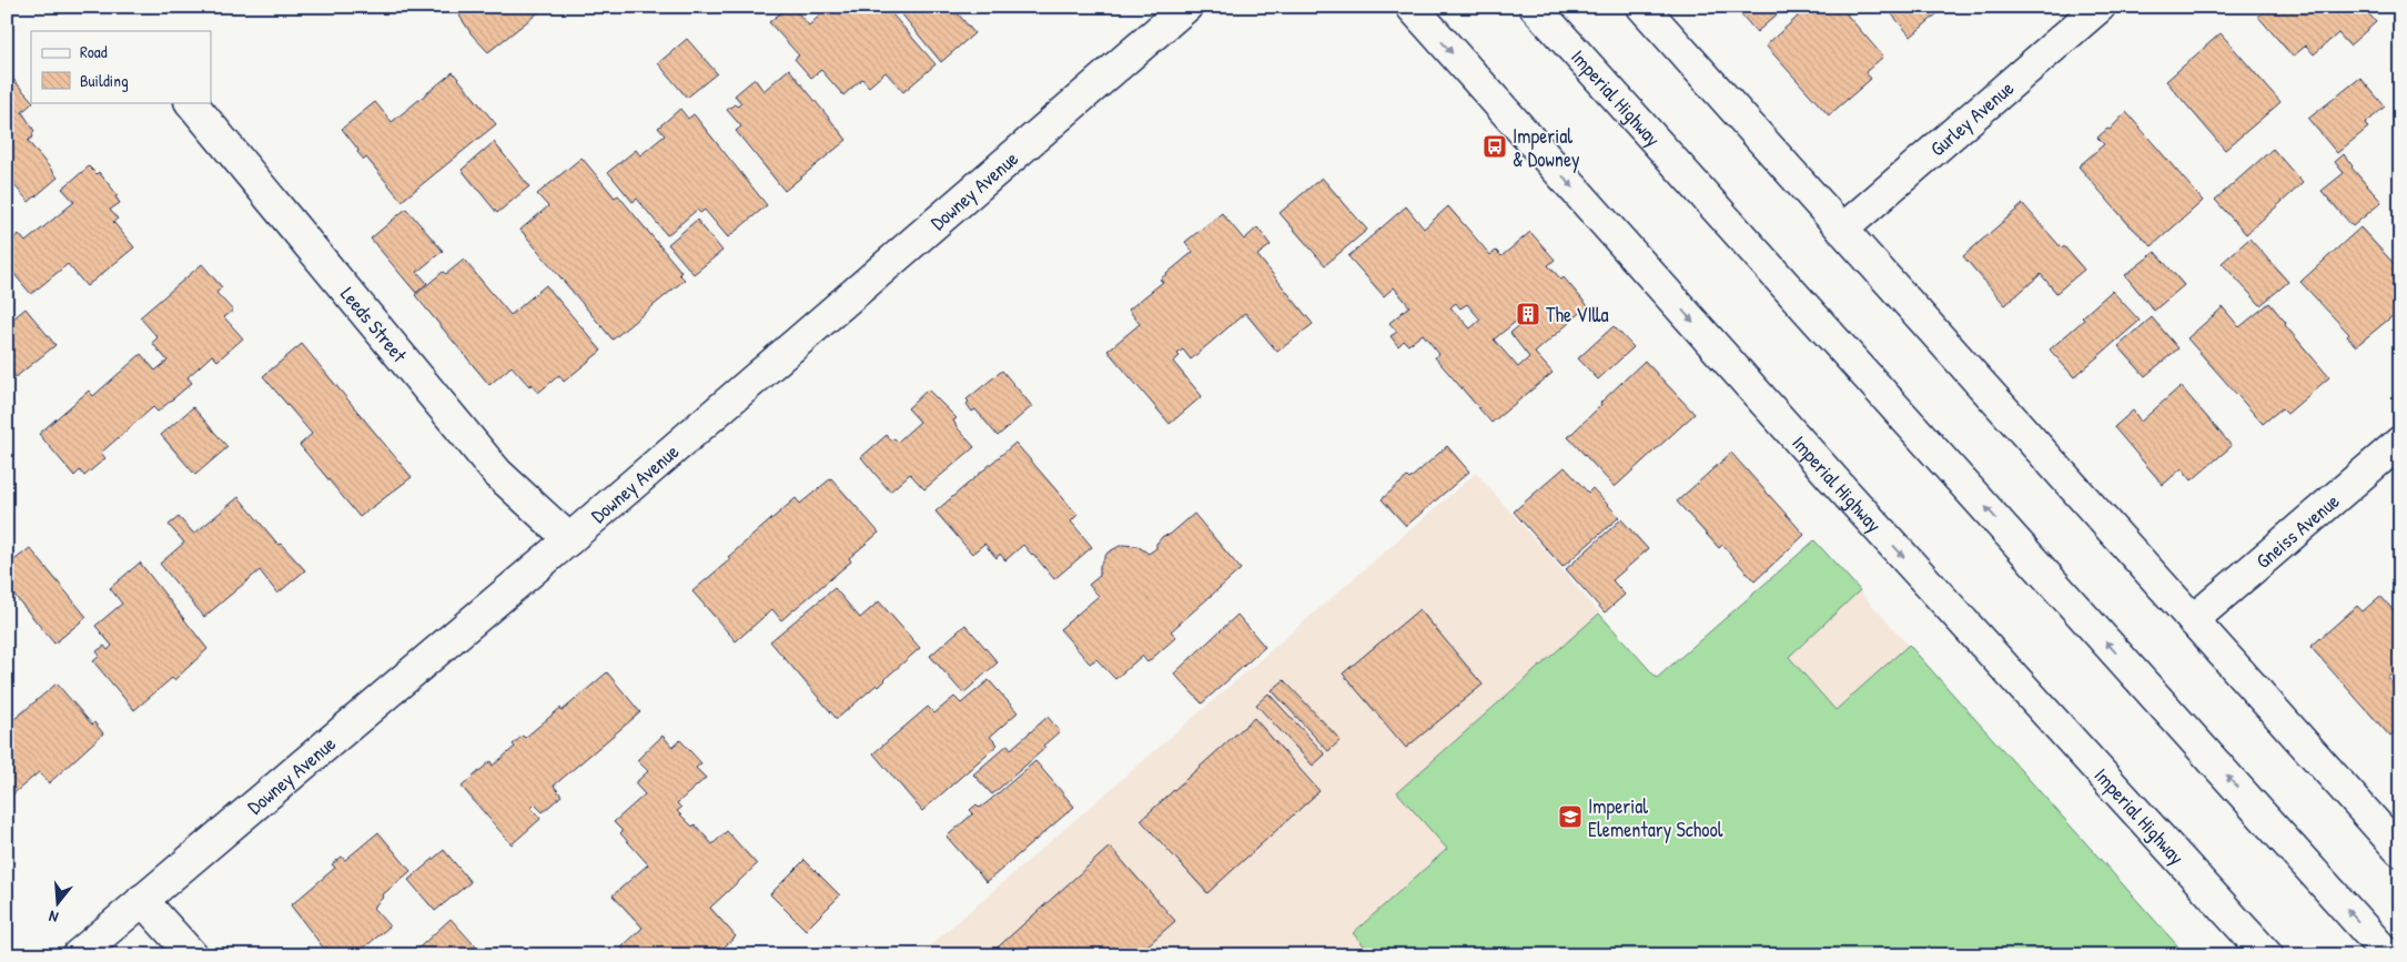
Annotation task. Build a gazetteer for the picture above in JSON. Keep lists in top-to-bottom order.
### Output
{
  "streets": {
    "main road": [
      "Imperial Highway",
      "Gurley Avenue",
      "Downey Avenue",
      "Leeds Street",
      "Gneiss Avenue"
    ]
  },
  "crossings": [
    ["Downey Avenue", "Leeds Street"]
  ],
  "places": {
    "bus stop": ["Imperial & Downey"],
    "building": ["The VIlla"],
    "school or university": ["Imperial Elementary School"]
  },
  "legend": ["Road", "Building"],
  "north": "bottom"
}
